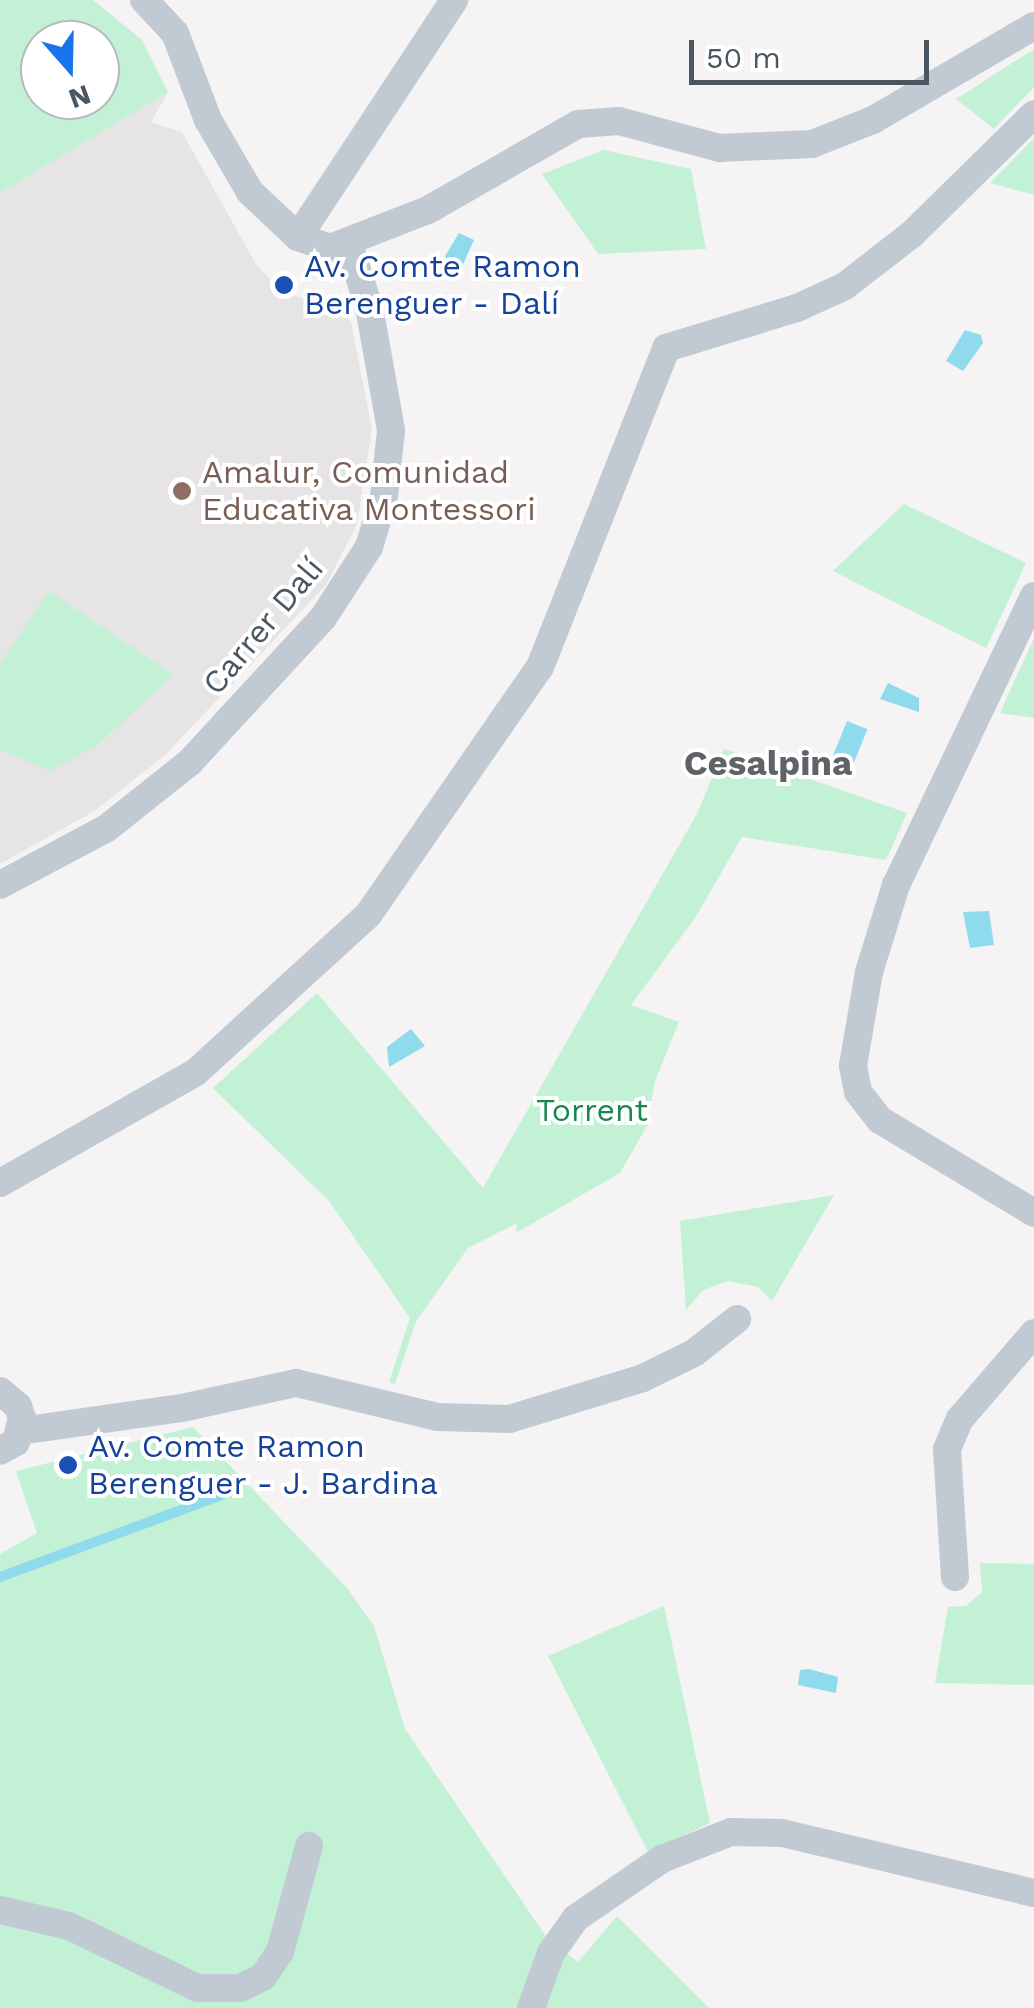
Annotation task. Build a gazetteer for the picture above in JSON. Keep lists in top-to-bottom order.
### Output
{
  "streets": {
    "street": ["Carrer Dalí"]
  },
  "districts": ["Cesalpina"],
  "parks": ["Torrent"],
  "places": ["Av. Comte Ramon Berenguer - Dalí", "Amalur, Comunidad Educativa Montessori", "Av. Comte Ramon Berenguer - J. Bardina"],
  "scale_bar": "50 m",
  "north": "bottom"
}
